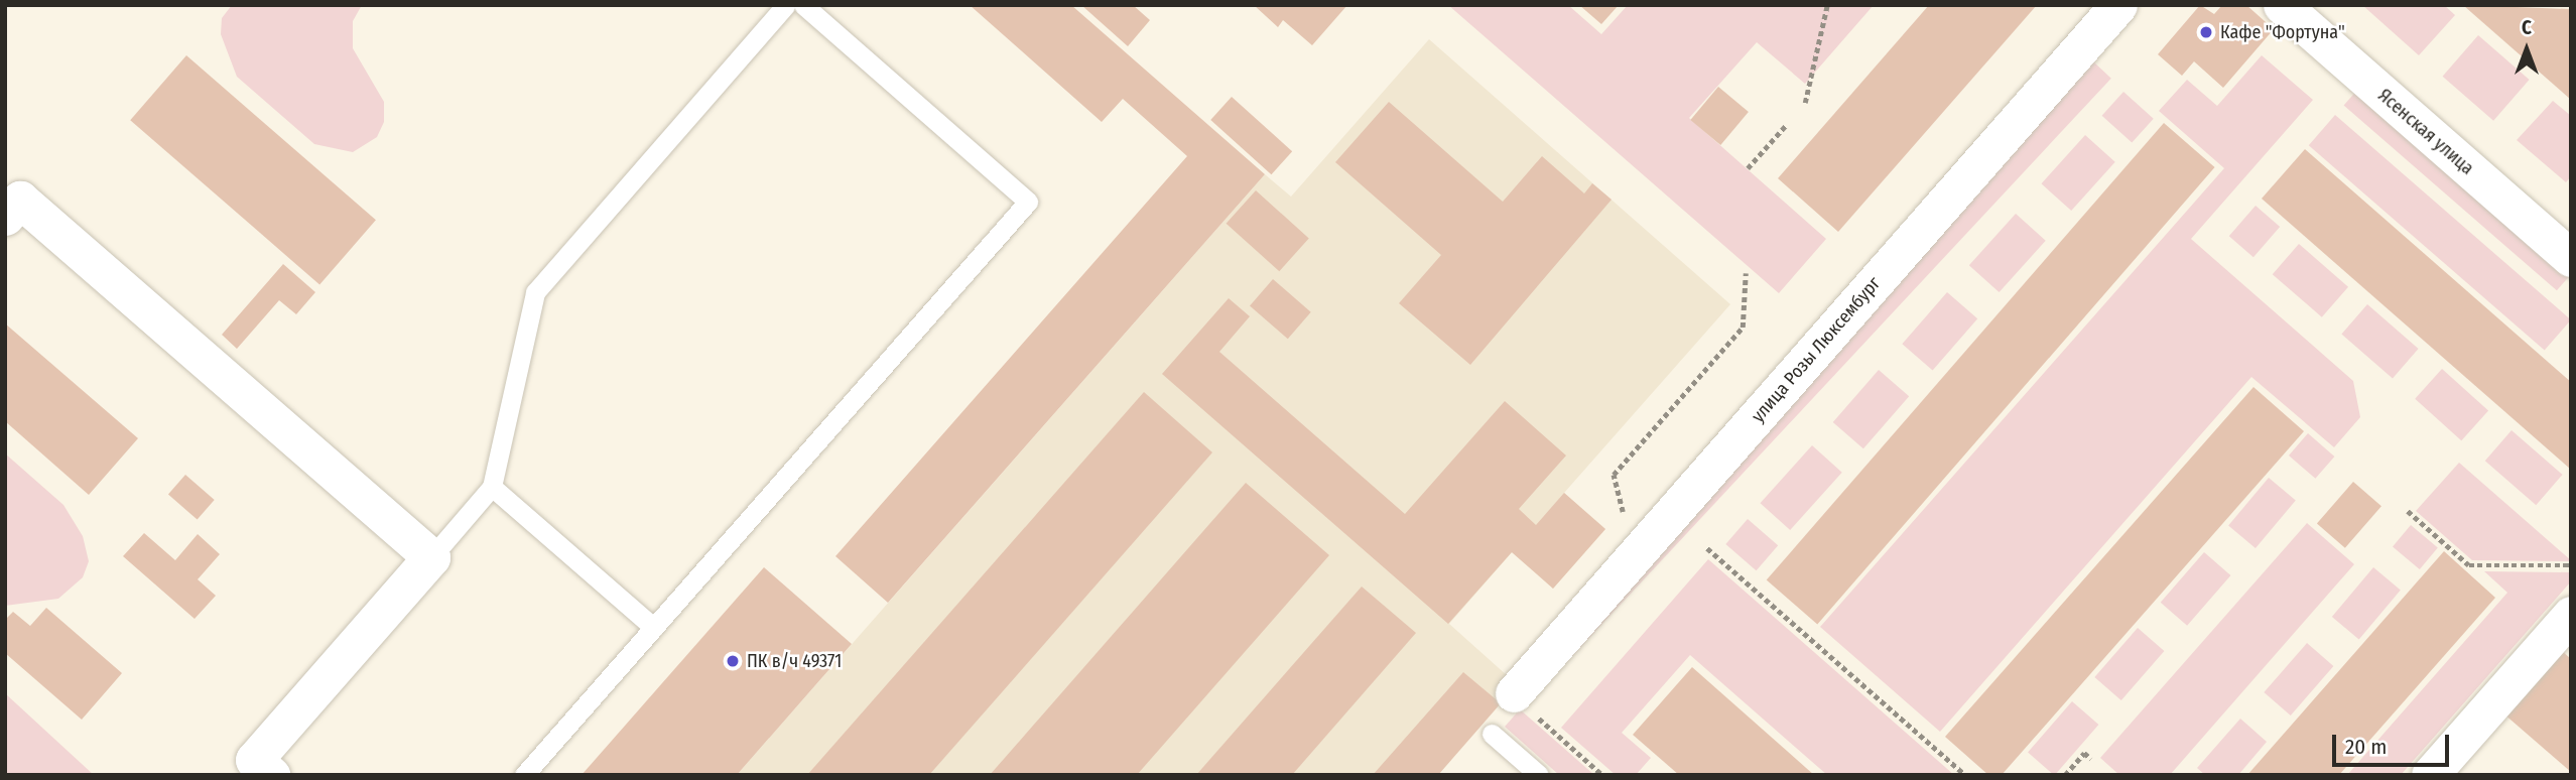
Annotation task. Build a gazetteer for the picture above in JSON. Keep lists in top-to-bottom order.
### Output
{
  "streets": {
    "street": ["Ясенская улица", "улица Розы Люксембург"]
  },
  "places": ["Кафе \"Фортуна\"", "ПК в/ч 49371"],
  "scale_bar": "20 m",
  "north": "top"
}
